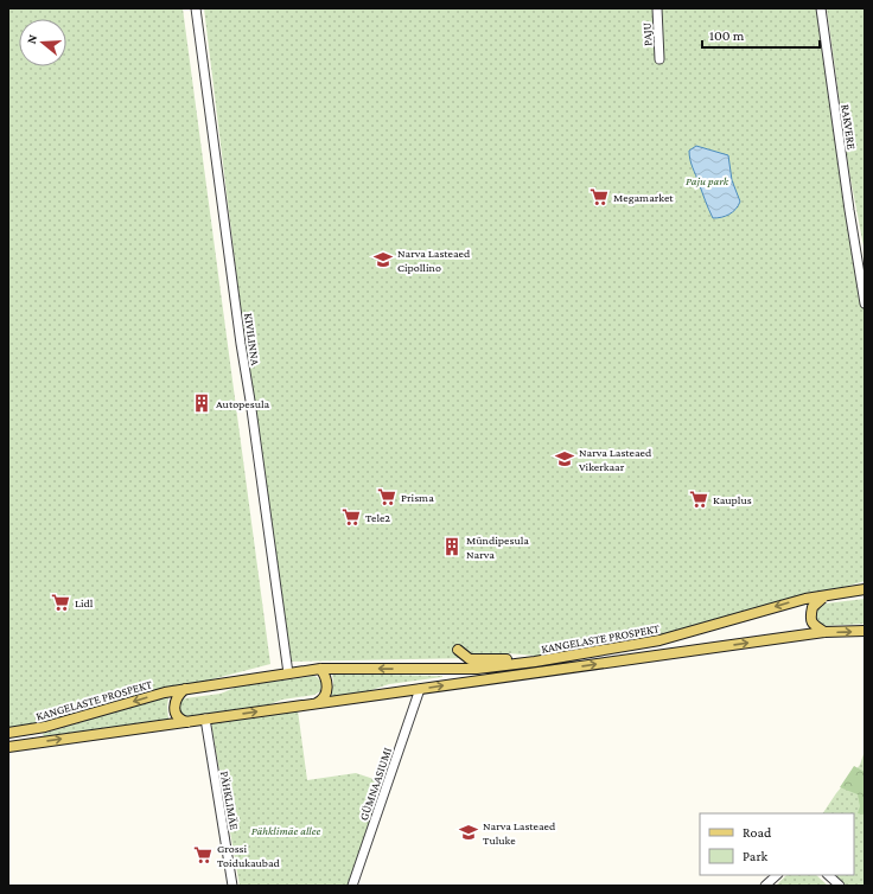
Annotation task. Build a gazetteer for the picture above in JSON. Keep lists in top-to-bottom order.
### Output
{
  "streets": {
    "main road": ["KANGELASTE PROSPEKT"],
    "street": [
      "PAJU",
      "RAKVERE",
      "KIVILINNA",
      "GÜMNAASIUMI",
      "PÄHKLIMÄE"
    ]
  },
  "crossings": [
    ["KIVILINNA", "KANGELASTE PROSPEKT"],
    ["KANGELASTE PROSPEKT", "GÜMNAASIUMI"],
    ["KANGELASTE PROSPEKT", "PÄHKLIMÄE"]
  ],
  "parks": ["Paju park", "Pähklimäe allee"],
  "places": {
    "supermarket": [
      "Megamarket",
      "Prisma",
      "Kauplus",
      "Tele2",
      "Lidl",
      "Grossi Toidukaubad"
    ],
    "school or university": ["Narva Lasteaed Cipollino", "Narva Lasteaed Vikerkaar", "Narva Lasteaed Tuluke"],
    "building": ["Autopesula", "Mündipesula Narva"]
  },
  "legend": ["Road", "Park"],
  "scale_bar": "100 m",
  "north": "left"
}
